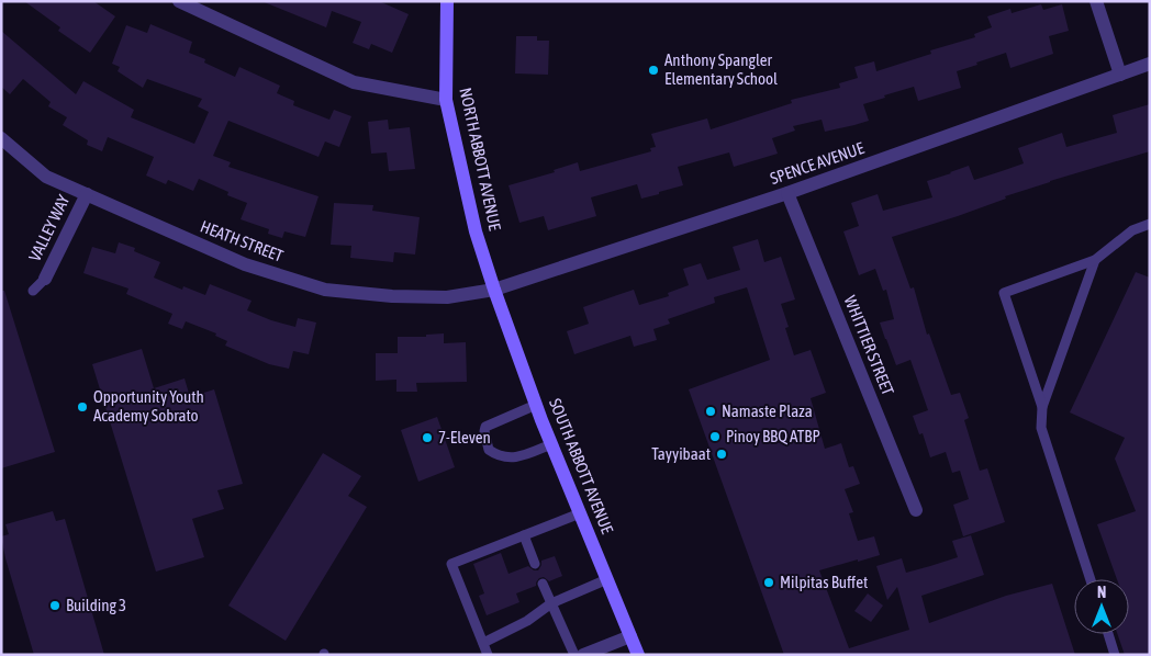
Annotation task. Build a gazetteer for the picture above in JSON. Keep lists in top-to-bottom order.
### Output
{
  "streets": {
    "street": [
      "NORTH ABBOTT AVENUE",
      "SPENCE AVENUE",
      "VALLEY WAY",
      "HEATH STREET",
      "WHITTIER STREET",
      "SOUTH ABBOTT AVENUE"
    ]
  },
  "crossings": [
    ["NORTH ABBOTT AVENUE", "SPENCE AVENUE"],
    ["NORTH ABBOTT AVENUE", "HEATH STREET"],
    ["NORTH ABBOTT AVENUE", "SOUTH ABBOTT AVENUE"],
    ["SPENCE AVENUE", "HEATH STREET"],
    ["SPENCE AVENUE", "WHITTIER STREET"],
    ["SPENCE AVENUE", "SOUTH ABBOTT AVENUE"],
    ["VALLEY WAY", "HEATH STREET"],
    ["HEATH STREET", "SOUTH ABBOTT AVENUE"]
  ],
  "places": [
    "Anthony Spangler Elementary School",
    "Opportunity Youth Academy Sobrato",
    "Namaste Plaza",
    "Pinoy BBQ ATBP",
    "7-Eleven",
    "Tayyibaat",
    "Milpitas Buffet",
    "Building 3"
  ],
  "north": "top"
}
